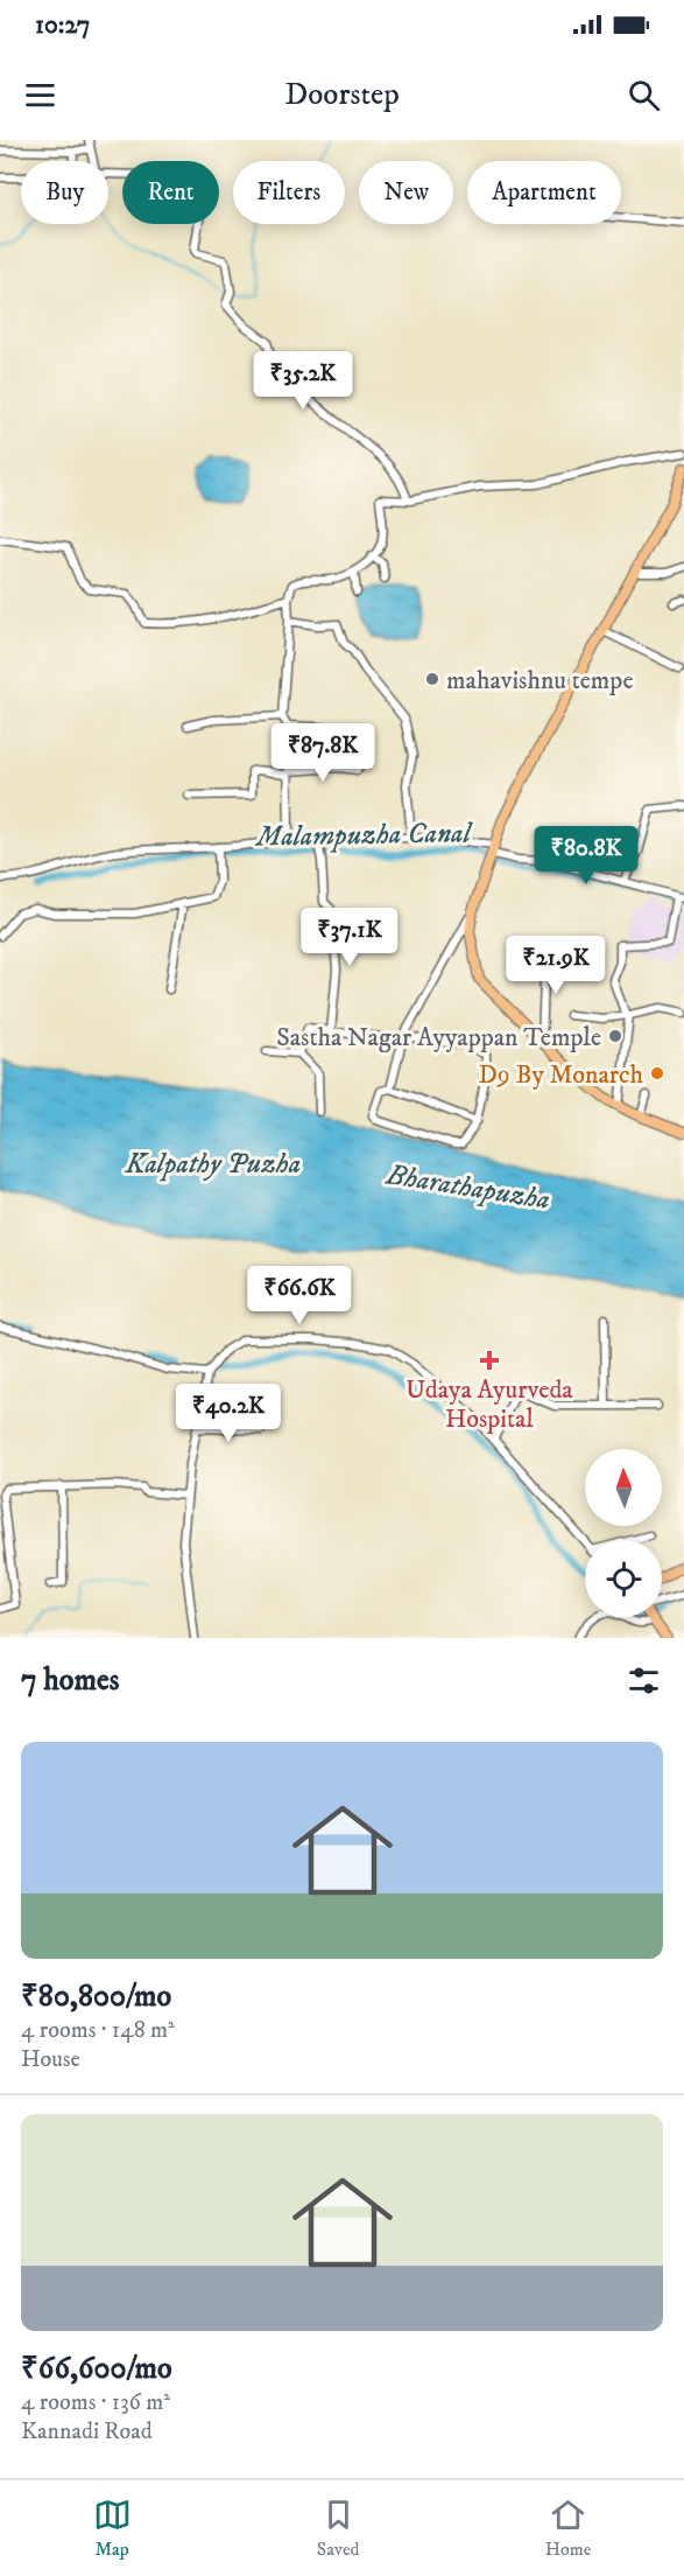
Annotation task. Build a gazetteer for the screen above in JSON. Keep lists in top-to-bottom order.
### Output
{
  "water": ["Malampuzha Canal", "Kalpathy Puzha", "Bharathapuzha"],
  "places": {
    "other": ["mahavishnu tempe", "Sastha Nagar Ayyappan Temple", "D9 By Monarch"],
    "health": ["Udaya Ayurveda Hospital"]
  },
  "north": "top",
  "page": {
    "status": "10:27",
    "header": "Doorstep",
    "chip": [
      "Buy",
      "Rent",
      "Filters",
      "New",
      "Apartment"
    ],
    "price": [
      "₹35.2K",
      "₹87.8K",
      "₹80.8K",
      "₹37.1K",
      "₹21.9K",
      "₹66.6K",
      "₹40.2K"
    ],
    "heading": "7 homes",
    "list": [
      {
        "name": "₹80,800/mo",
        "note": "4 rooms · 148 m² · House"
      },
      {
        "name": "₹66,600/mo",
        "note": "4 rooms · 136 m² · Kannadi Road"
      }
    ],
    "tabs": ["Map", "Saved", "Home"]
  }
}
